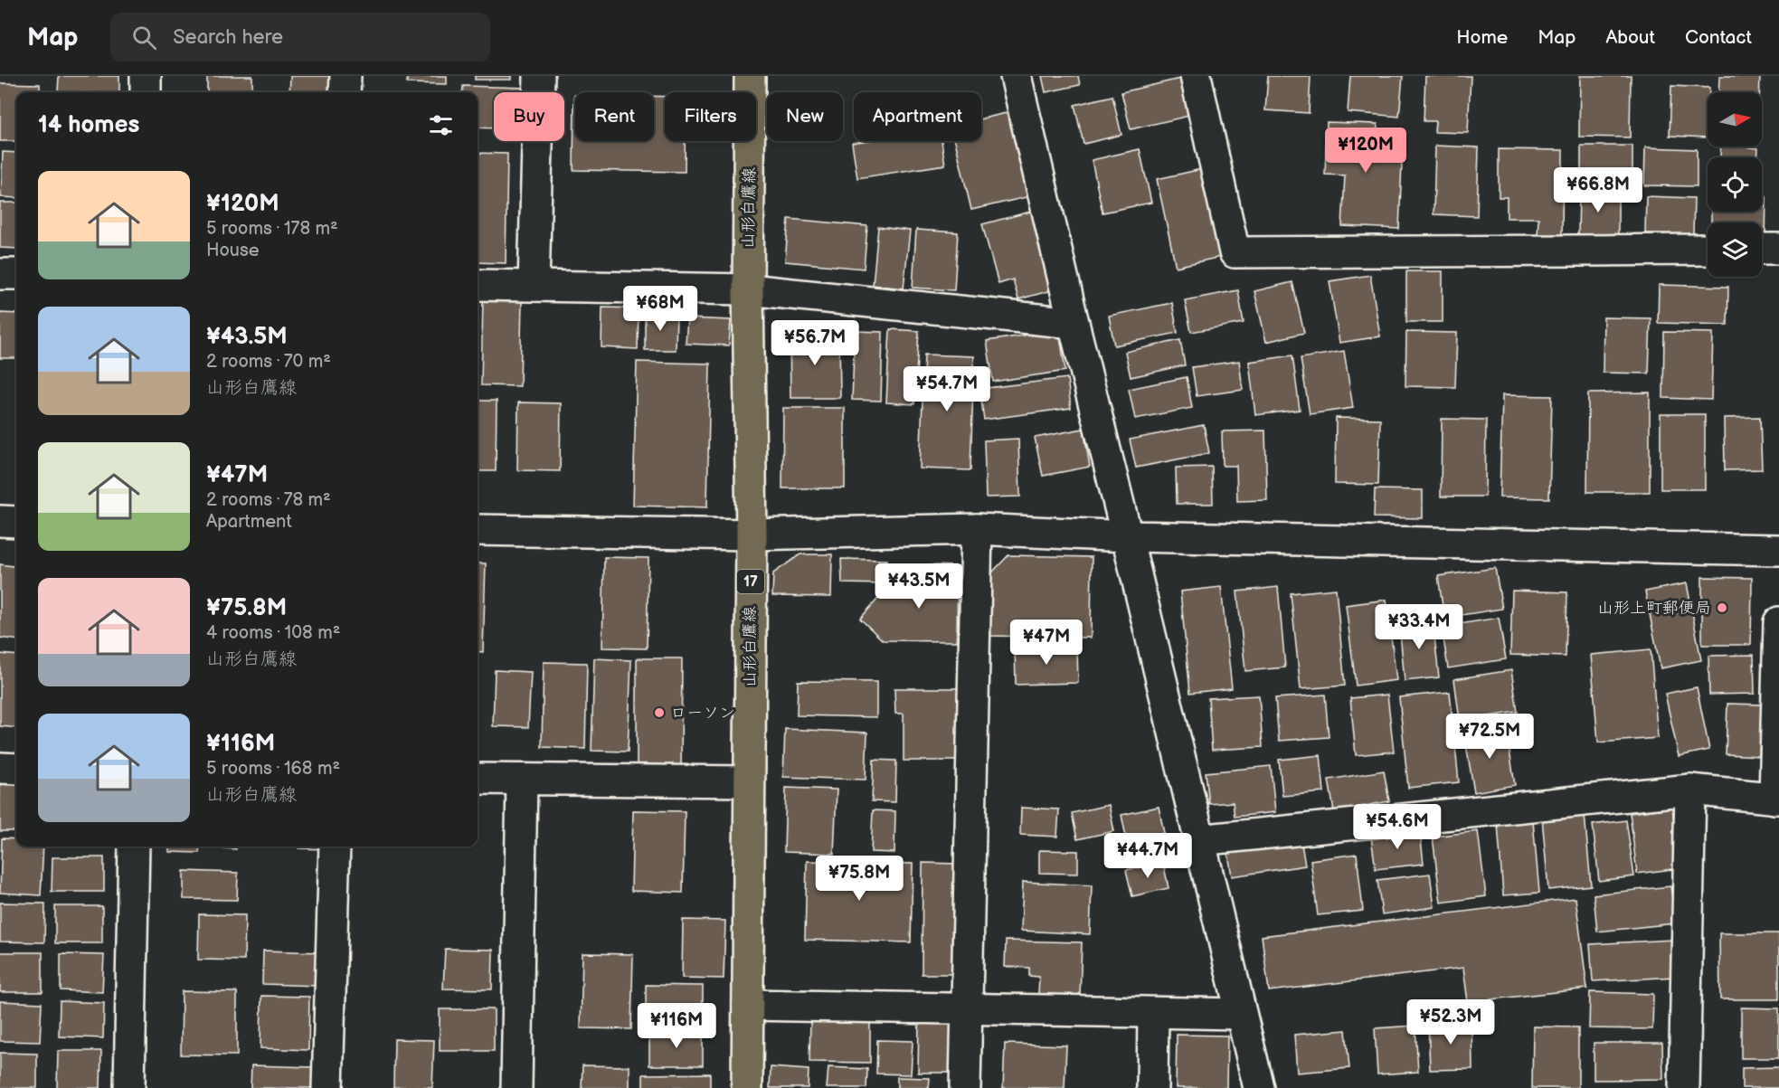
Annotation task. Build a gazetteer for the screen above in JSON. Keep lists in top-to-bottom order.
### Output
{
  "streets": {
    "main road": ["山形白鷹線", "17"]
  },
  "places": ["山形上町郵便局", "ローソン"],
  "north": "right",
  "page": {
    "header": "Map",
    "search": "Search here",
    "nav": [
      "Home",
      "Map",
      "About",
      "Contact"
    ],
    "chip": [
      "Buy",
      "Rent",
      "Filters",
      "New",
      "Apartment"
    ],
    "heading": "14 homes",
    "price": [
      "¥120M",
      "¥66.8M",
      "¥68M",
      "¥56.7M",
      "¥54.7M",
      "¥43.5M",
      "¥33.4M",
      "¥47M",
      "¥72.5M",
      "¥54.6M",
      "¥44.7M",
      "¥75.8M",
      "¥52.3M",
      "¥116M"
    ],
    "list": [
      {
        "name": "¥120M",
        "note": "5 rooms · 178 m² · House"
      },
      {
        "name": "¥43.5M",
        "note": "2 rooms · 70 m² · 山形白鷹線"
      },
      {
        "name": "¥47M",
        "note": "2 rooms · 78 m² · Apartment"
      },
      {
        "name": "¥75.8M",
        "note": "4 rooms · 108 m² · 山形白鷹線"
      },
      {
        "name": "¥116M",
        "note": "5 rooms · 168 m² · 山形白鷹線"
      }
    ]
  }
}
